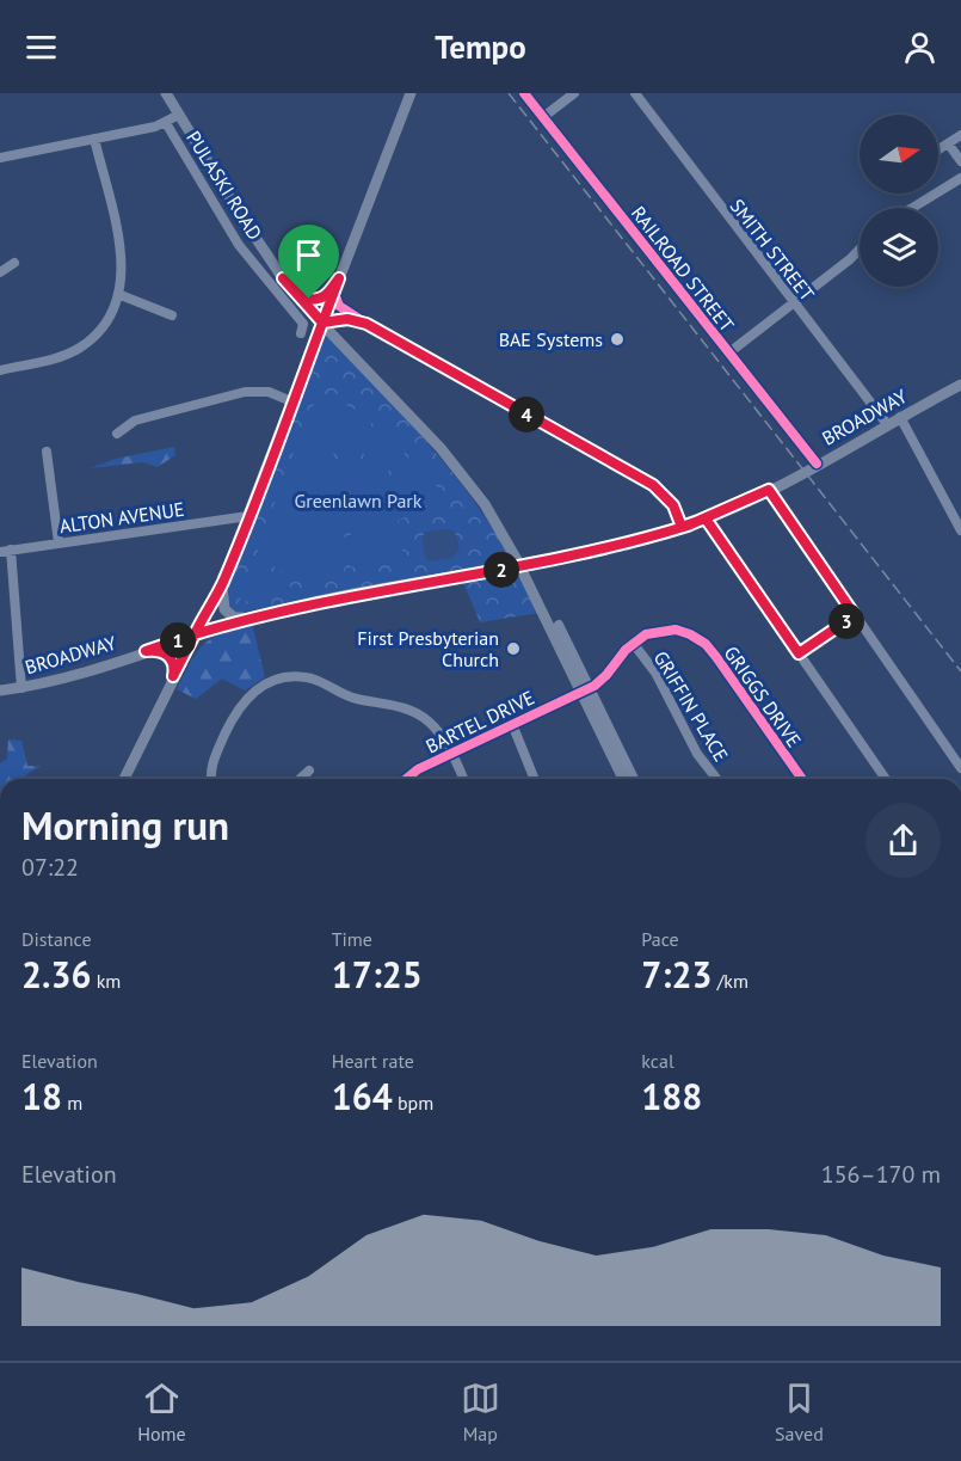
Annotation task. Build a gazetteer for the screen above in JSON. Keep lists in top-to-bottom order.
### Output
{
  "streets": {
    "main road": ["BROADWAY"],
    "street": [
      "PULASKI ROAD",
      "SMITH STREET",
      "RAILROAD STREET",
      "ALTON AVENUE",
      "GRIGGS DRIVE",
      "GRIFFIN PLACE",
      "BARTEL DRIVE"
    ]
  },
  "crossings": [
    ["SMITH STREET", "BROADWAY"],
    ["RAILROAD STREET", "BROADWAY"],
    ["GRIGGS DRIVE", "GRIFFIN PLACE"],
    ["GRIGGS DRIVE", "BARTEL DRIVE"]
  ],
  "parks": ["Greenlawn Park"],
  "places": ["BAE Systems", "First Presbyterian Church"],
  "north": "right",
  "page": {
    "header": "Tempo",
    "pins": [
      "4",
      "2",
      "3",
      "1"
    ],
    "heading": ["Morning run", "07:22"],
    "stats": [
      ["Distance", "2.36 km"],
      ["Time", "17:25"],
      ["Pace", "7:23 /km"],
      ["Elevation", "18 m"],
      ["Heart rate", "164 bpm"],
      ["kcal", "188"]
    ],
    "chart": ["Elevation", "156–170 m"],
    "tabs": ["Home", "Map", "Saved"]
  }
}
